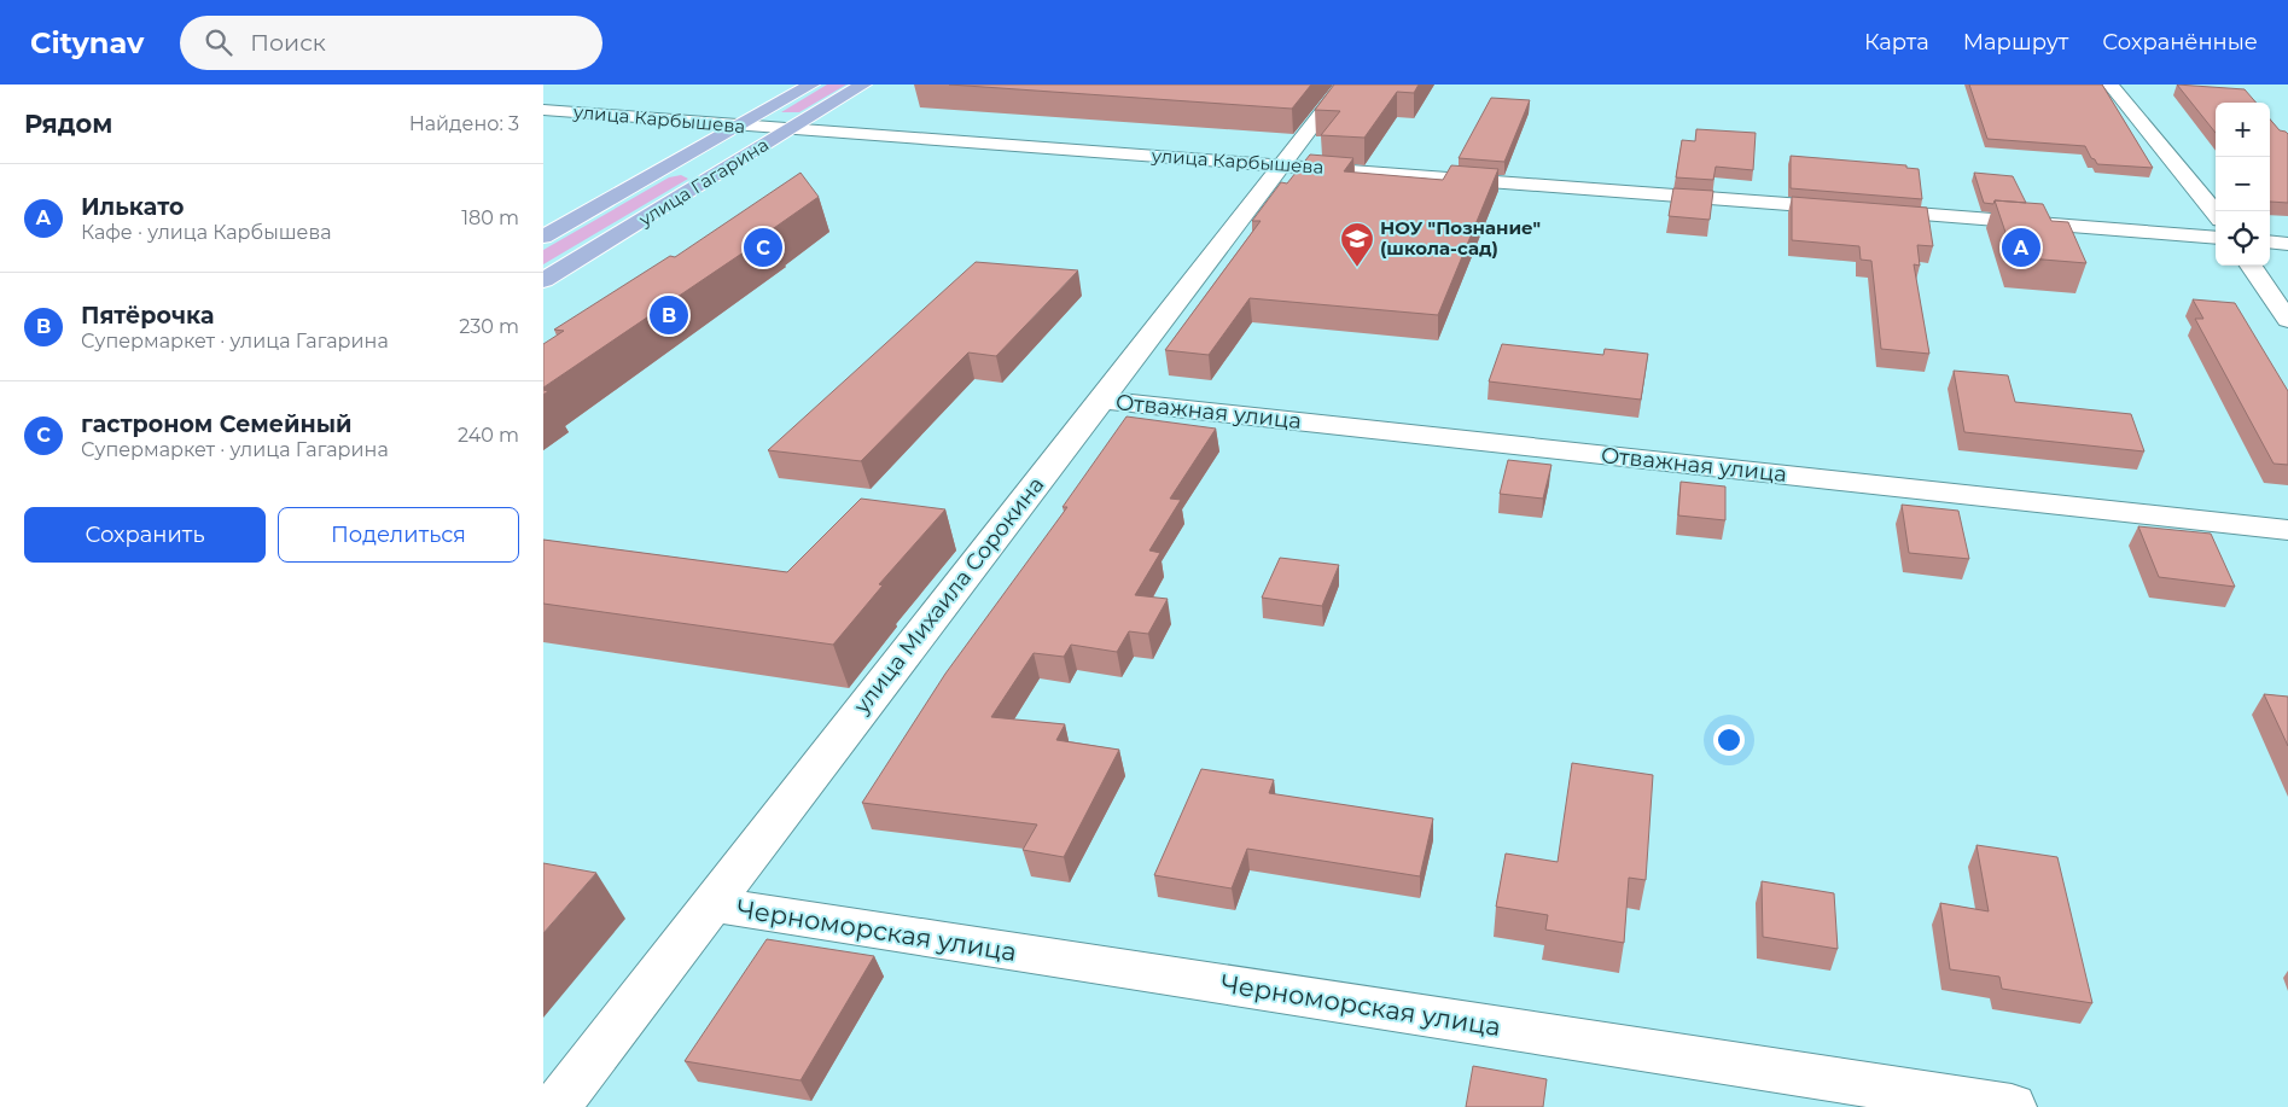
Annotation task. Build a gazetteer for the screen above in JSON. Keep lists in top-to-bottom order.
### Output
{
  "streets": {
    "main road": ["улица Гагарина"],
    "street": [
      "улица Карбышева",
      "Отважная улица",
      "улица Михаила Сорокина",
      "Черноморская улица"
    ]
  },
  "crossings": [
    ["улица Карбышева", "улица Гагарина"],
    ["улица Карбышева", "улица Михаила Сорокина"],
    ["Отважная улица", "улица Михаила Сорокина"],
    ["улица Михаила Сорокина", "Черноморская улица"]
  ],
  "places": {
    "school or university": ["НОУ \"Познание\" (школа-сад)"]
  },
  "page": {
    "header": "Citynav",
    "search": "Поиск",
    "nav": ["Карта", "Маршрут", "Сохранённые"],
    "heading": ["Рядом", "Найдено: 3"],
    "map_buttons": ["+", "−"],
    "list": [
      {
        "mark": "A",
        "name": "Илькато",
        "note": "Кафе · улица Карбышева",
        "value": "180 m"
      },
      {
        "mark": "B",
        "name": "Пятёрочка",
        "note": "Супермаркет · улица Гагарина",
        "value": "230 m"
      },
      {
        "mark": "C",
        "name": "гастроном Семейный",
        "note": "Супермаркет · улица Гагарина",
        "value": "240 m"
      }
    ],
    "pins": ["A", "C", "B"],
    "buttons": ["Сохранить", "Поделиться"]
  }
}
